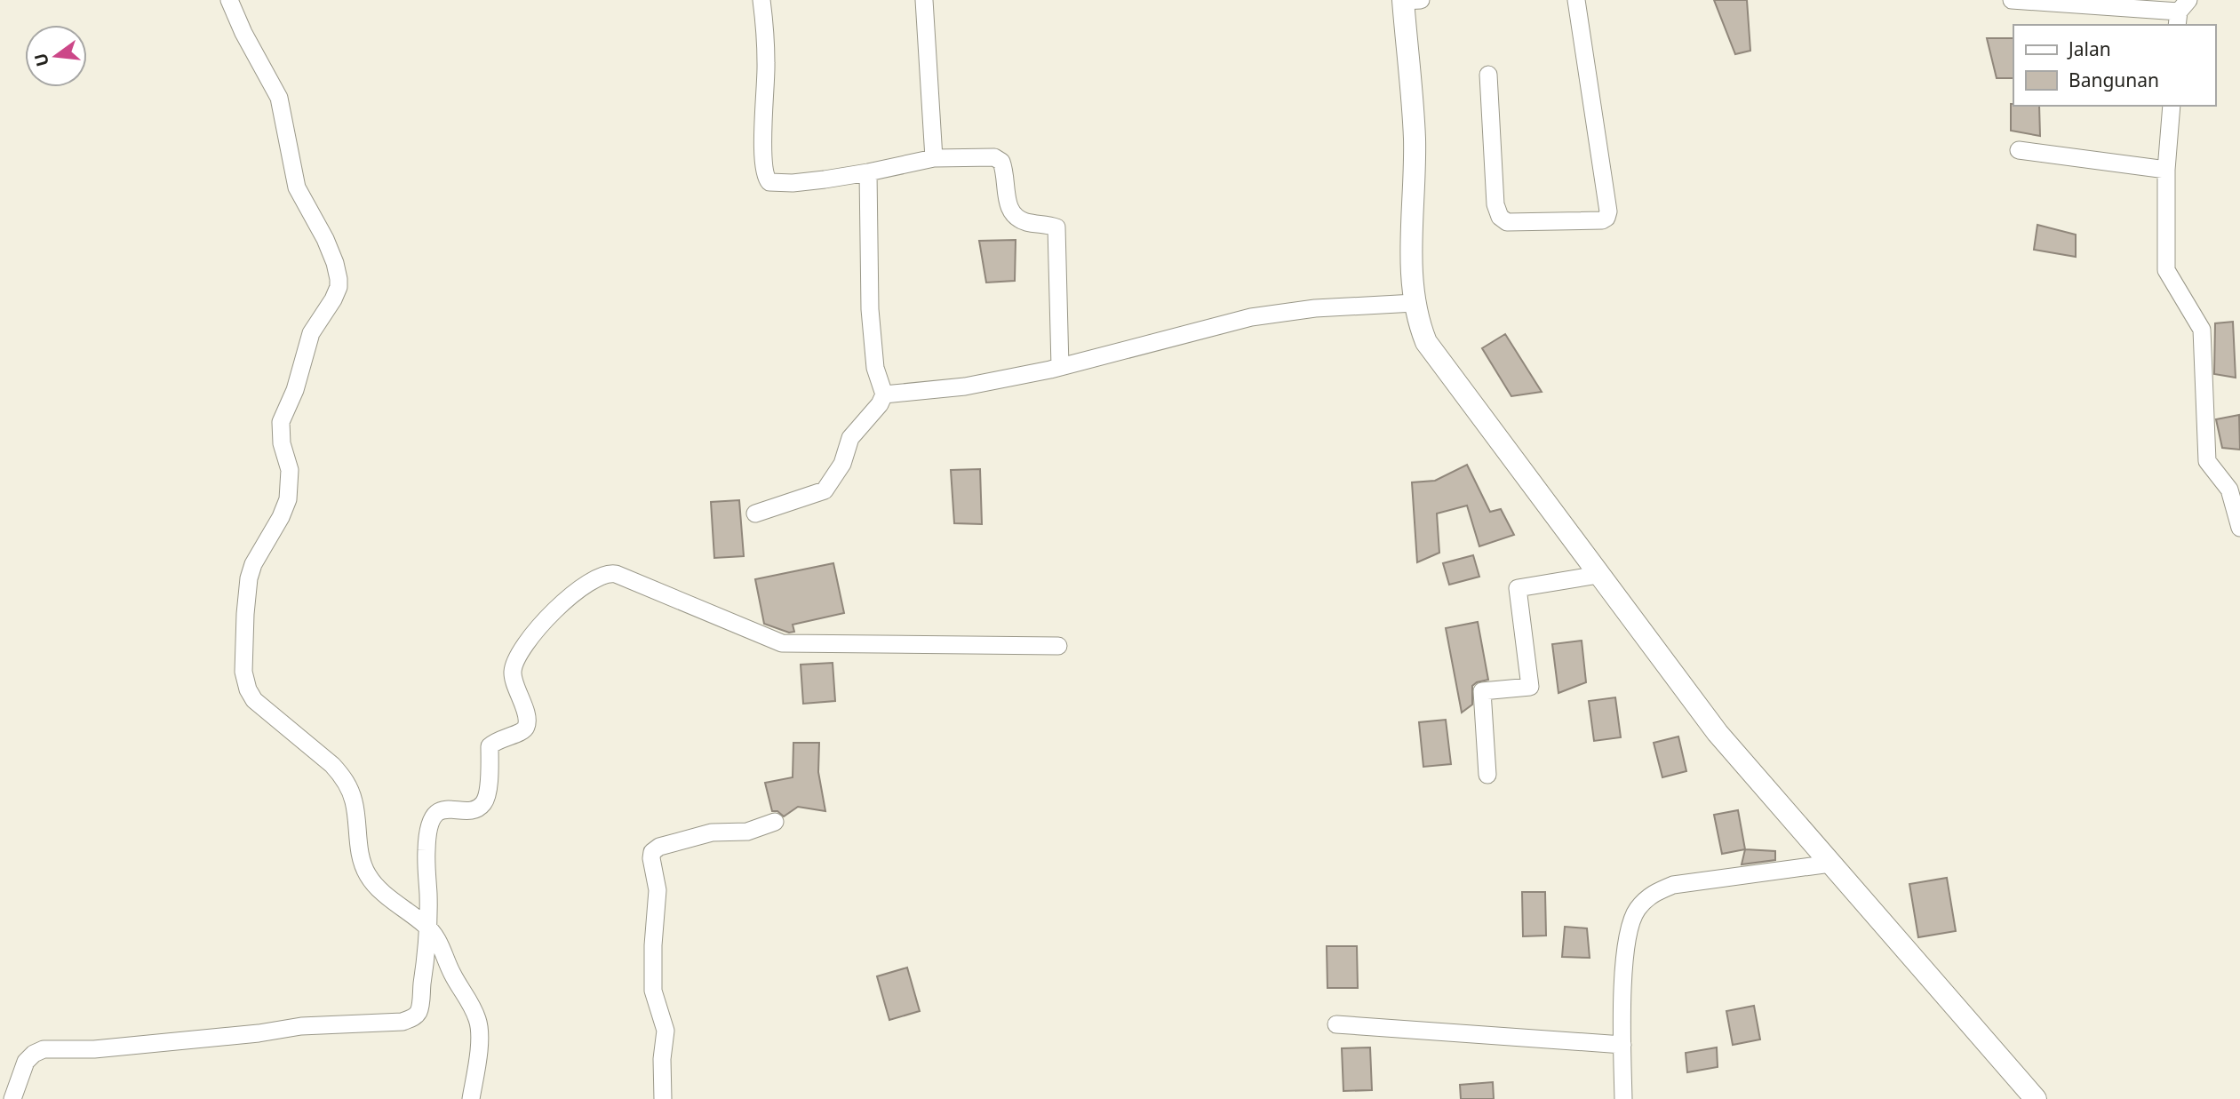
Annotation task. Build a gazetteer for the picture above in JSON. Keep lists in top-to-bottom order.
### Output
{
  "legend": ["Jalan", "Bangunan"],
  "north": "left"
}
